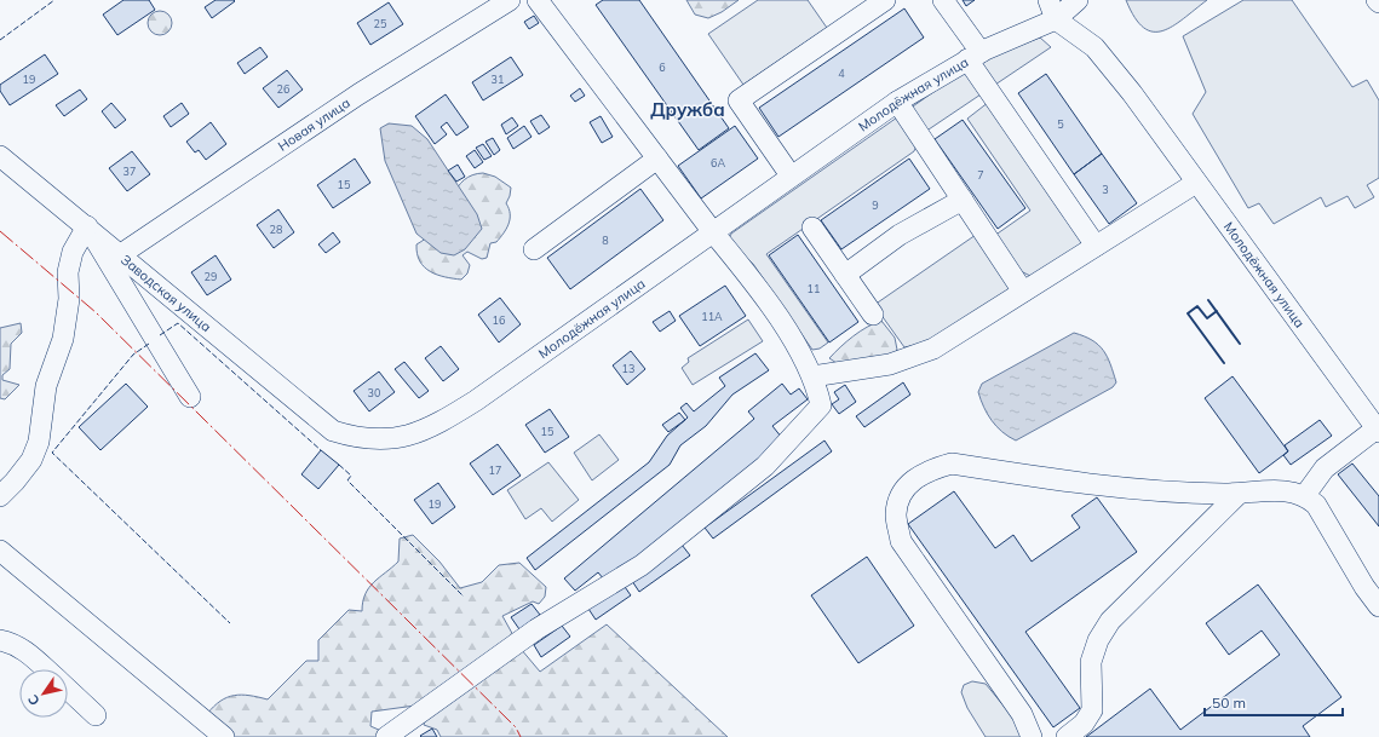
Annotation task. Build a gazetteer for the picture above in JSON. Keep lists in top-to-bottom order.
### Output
{
  "streets": {
    "street": ["Молодёжная улица", "Новая улица", "Заводская улица"]
  },
  "crossings": [
    ["Молодёжная улица", "Заводская улица"],
    ["Новая улица", "Заводская улица"]
  ],
  "districts": ["Дружба"],
  "house_numbers": [
    "25",
    "6",
    "4",
    "19",
    "31",
    "26",
    "5",
    "6А",
    "37",
    "7",
    "15",
    "3",
    "9",
    "28",
    "8",
    "29",
    "11",
    "11А",
    "16",
    "13",
    "30",
    "15",
    "17",
    "19"
  ],
  "scale_bar": "50 m",
  "north": "bottom left"
}
